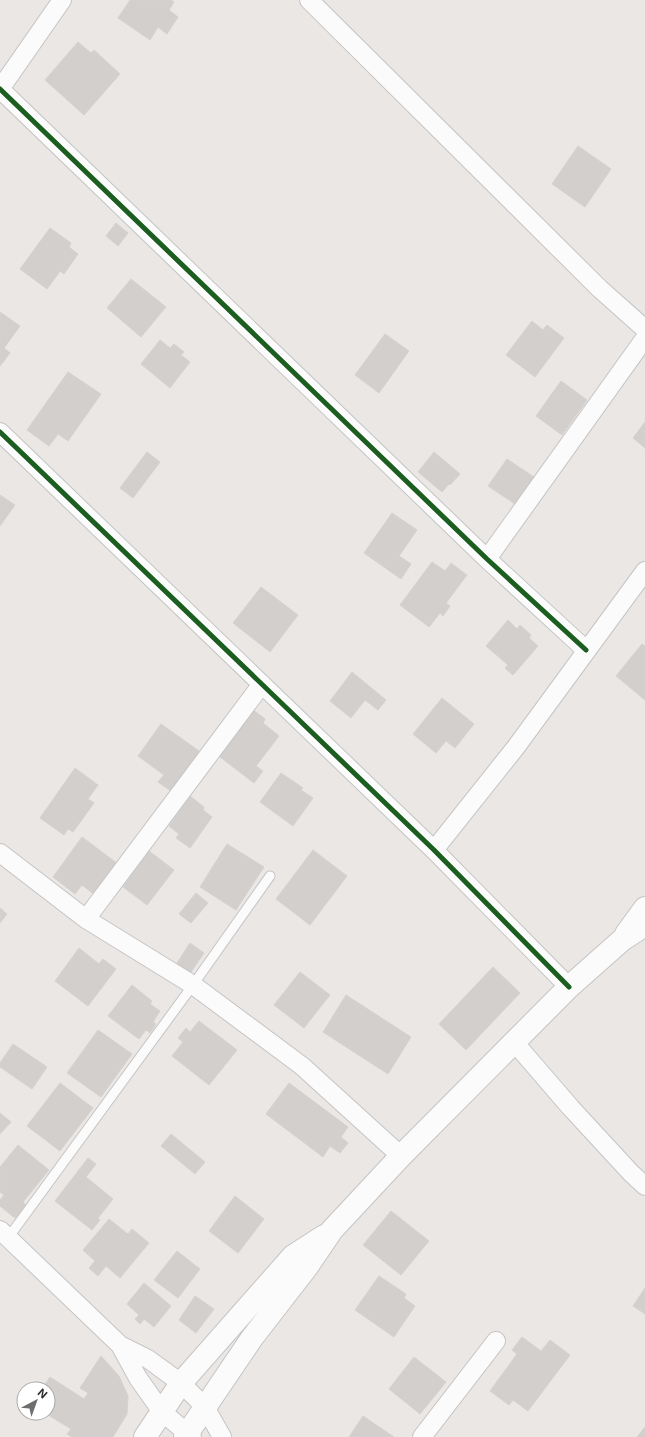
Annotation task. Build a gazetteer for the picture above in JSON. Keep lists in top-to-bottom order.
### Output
{
  "north": "top right"
}
